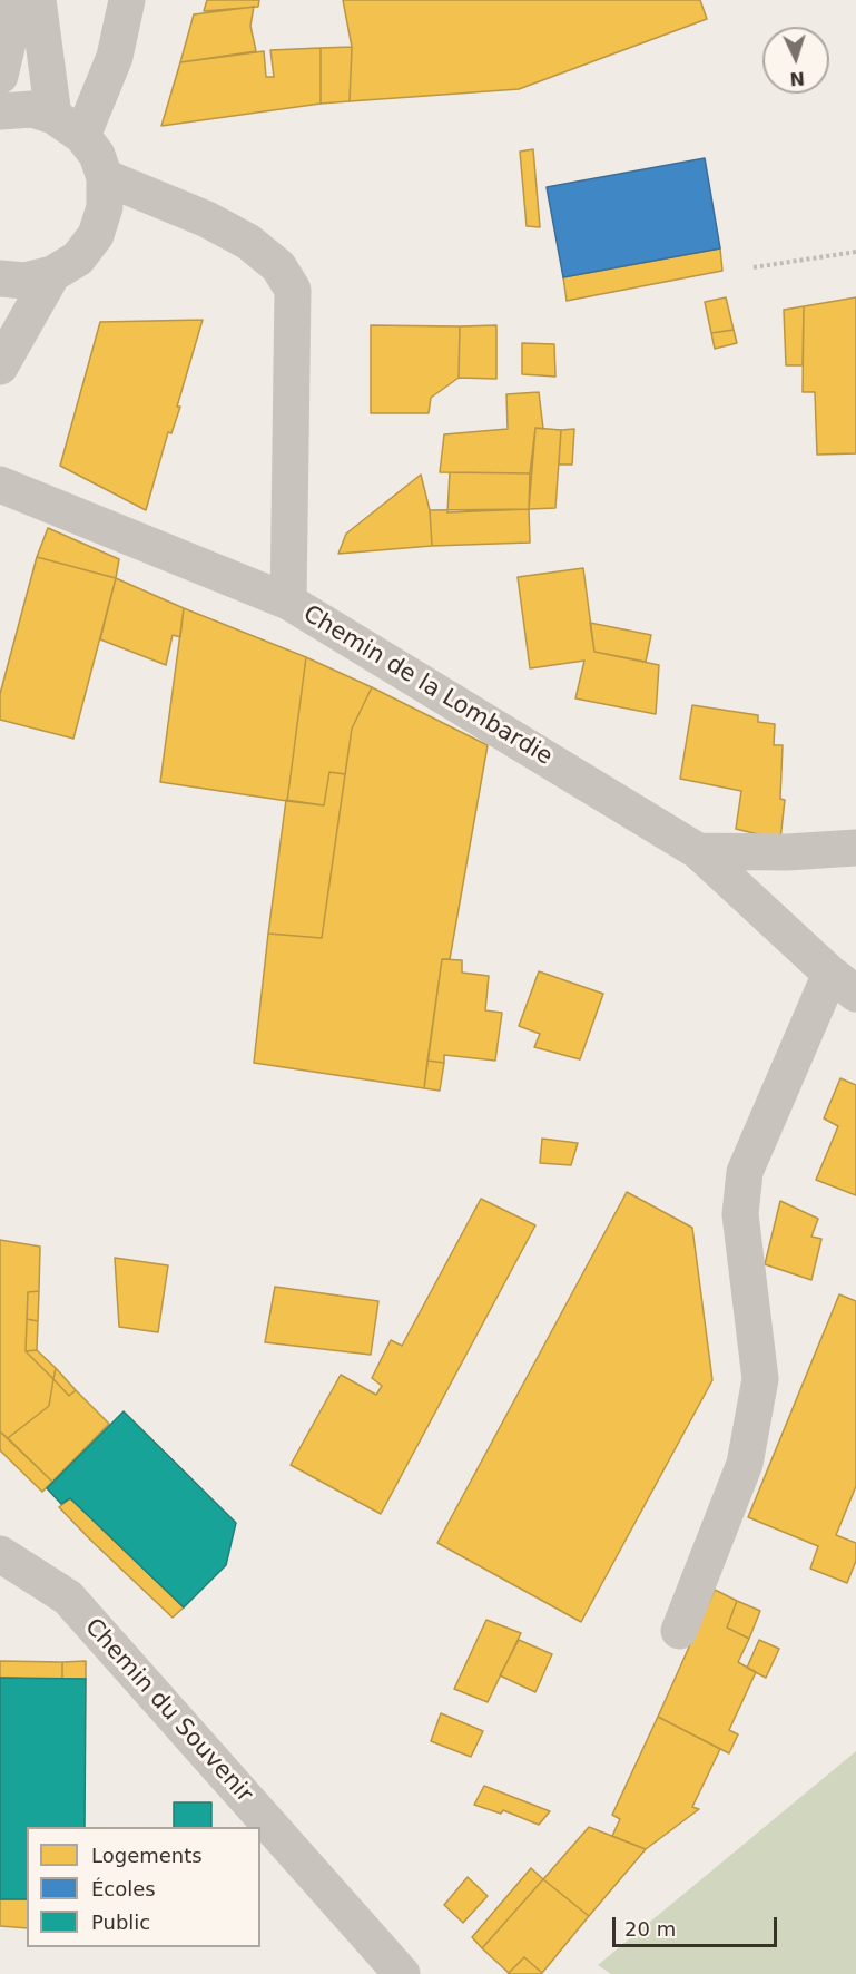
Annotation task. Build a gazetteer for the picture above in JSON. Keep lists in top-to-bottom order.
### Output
{
  "streets": {
    "street": ["Chemin de la Lombardie", "Chemin du Souvenir"]
  },
  "legend": ["Logements", "Écoles", "Public"],
  "scale_bar": "20 m",
  "north": "bottom"
}
